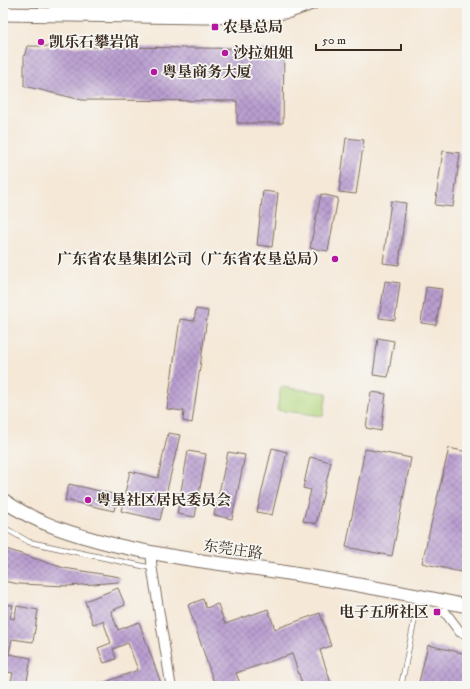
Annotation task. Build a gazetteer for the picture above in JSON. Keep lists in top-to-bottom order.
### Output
{
  "streets": {
    "main road": ["东莞庄路"]
  },
  "places": {
    "transit": ["农垦总局", "电子五所社区"],
    "other": [
      "凯乐石攀岩馆",
      "沙拉姐姐",
      "粤垦商务大厦",
      "广东省农垦集团公司（广东省农垦总局）",
      "粤垦社区居民委员会"
    ]
  },
  "scale_bar": "50 m"
}
